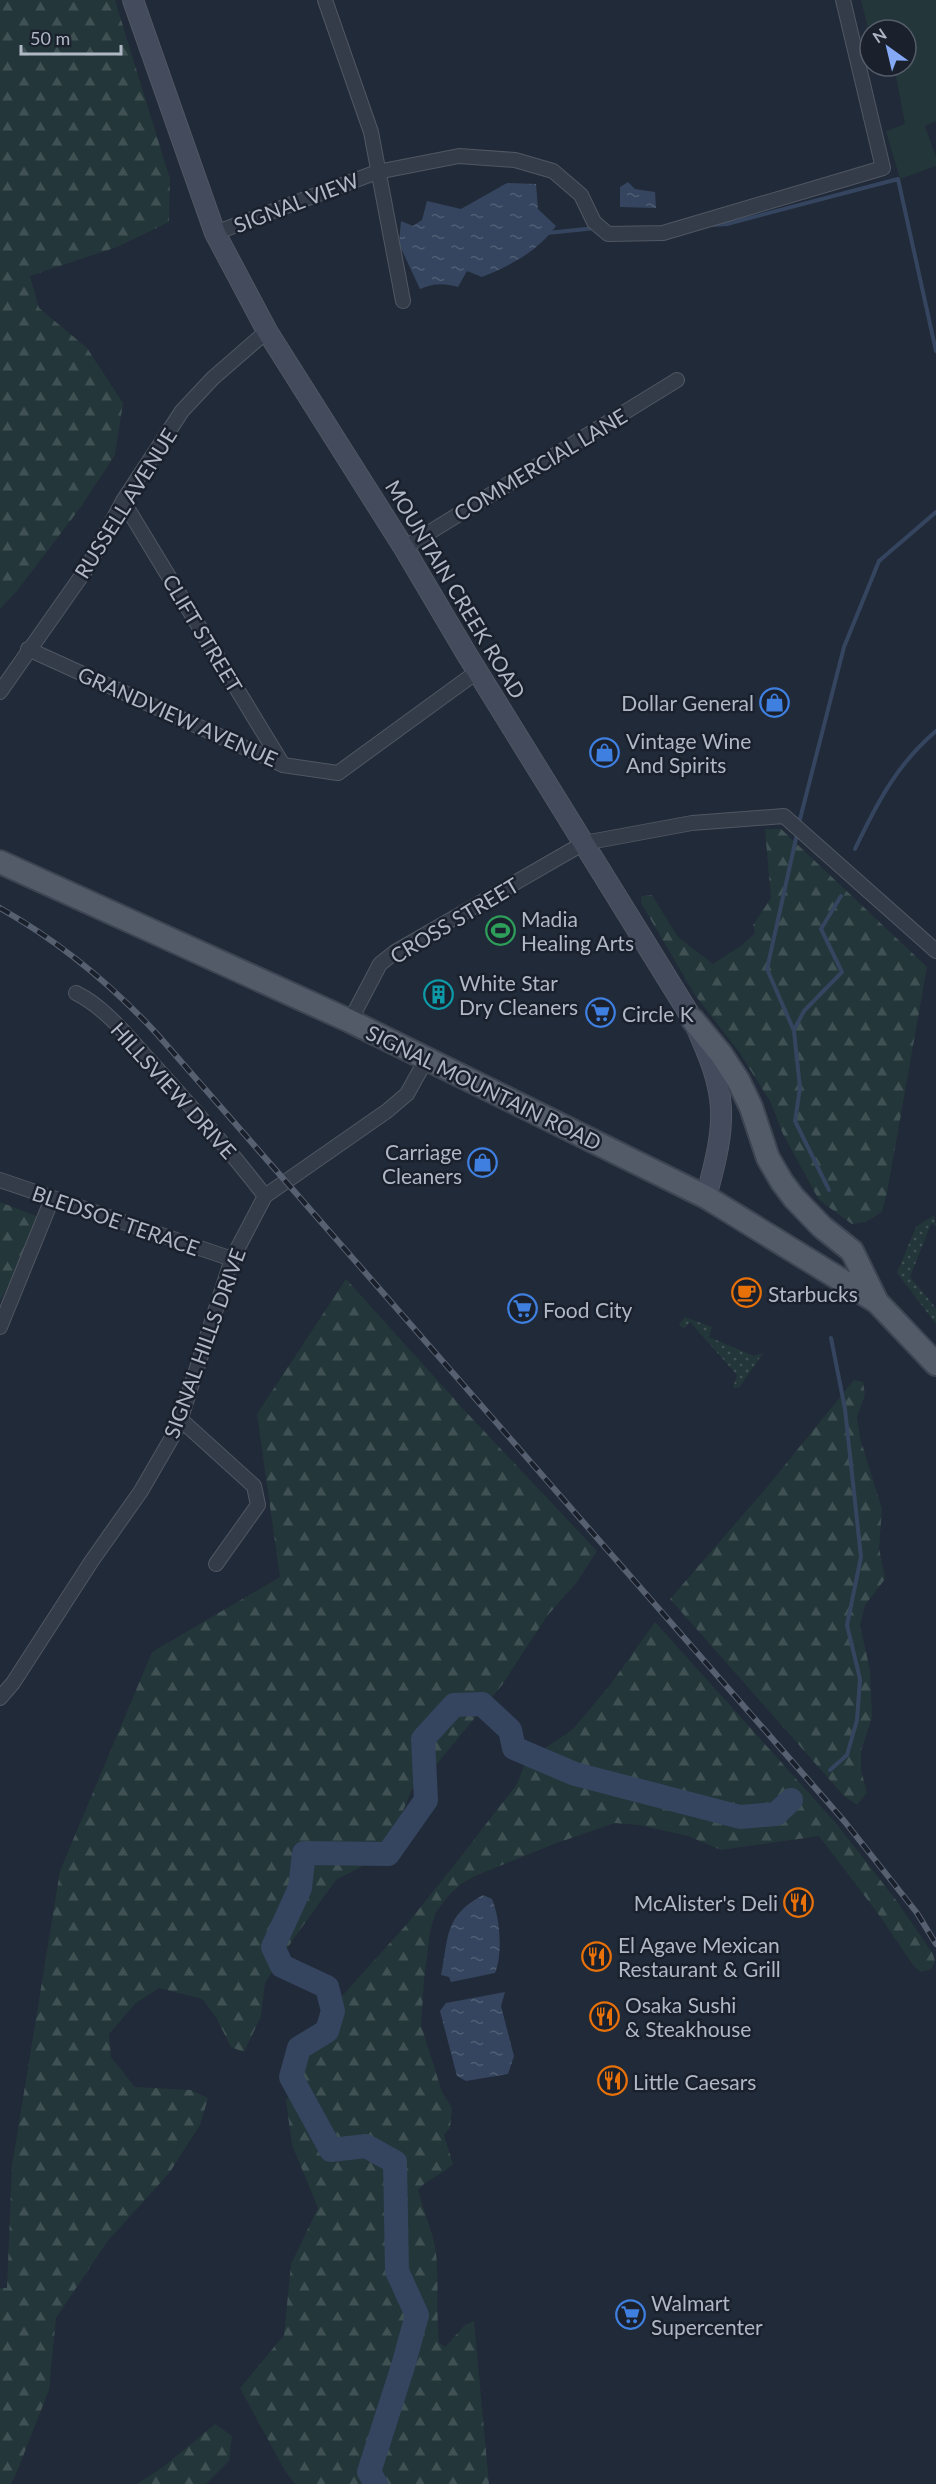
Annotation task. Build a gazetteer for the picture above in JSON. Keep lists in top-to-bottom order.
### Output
{
  "streets": {
    "main road": ["MOUNTAIN CREEK ROAD", "SIGNAL MOUNTAIN ROAD"],
    "street": [
      "SIGNAL VIEW",
      "COMMERCIAL LANE",
      "RUSSELL AVENUE",
      "CLIFT STREET",
      "GRANDVIEW AVENUE",
      "CROSS STREET",
      "HILLSVIEW DRIVE",
      "BLEDSOE TERACE",
      "SIGNAL HILLS DRIVE"
    ]
  },
  "crossings": [
    ["SIGNAL VIEW", "MOUNTAIN CREEK ROAD"],
    ["COMMERCIAL LANE", "MOUNTAIN CREEK ROAD"],
    ["RUSSELL AVENUE", "MOUNTAIN CREEK ROAD"],
    ["RUSSELL AVENUE", "CLIFT STREET"],
    ["RUSSELL AVENUE", "GRANDVIEW AVENUE"],
    ["MOUNTAIN CREEK ROAD", "GRANDVIEW AVENUE"],
    ["MOUNTAIN CREEK ROAD", "CROSS STREET"],
    ["MOUNTAIN CREEK ROAD", "SIGNAL MOUNTAIN ROAD"],
    ["CLIFT STREET", "GRANDVIEW AVENUE"],
    ["CROSS STREET", "SIGNAL MOUNTAIN ROAD"],
    ["SIGNAL MOUNTAIN ROAD", "SIGNAL HILLS DRIVE"],
    ["HILLSVIEW DRIVE", "SIGNAL HILLS DRIVE"],
    ["BLEDSOE TERACE", "SIGNAL HILLS DRIVE"]
  ],
  "places": {
    "shop": ["Dollar General", "Vintage Wine And Spirits", "Carriage Cleaners"],
    "sports": ["Madia Healing Arts"],
    "building": ["White Star Dry Cleaners"],
    "supermarket": ["Circle K", "Food City", "Walmart Supercenter"],
    "cafe": ["Starbucks"],
    "restaurant": [
      "McAlister's Deli",
      "El Agave Mexican Restaurant & Grill",
      "Osaka Sushi & Steakhouse",
      "Little Caesars"
    ]
  },
  "scale_bar": "50 m",
  "north": "top left"
}
